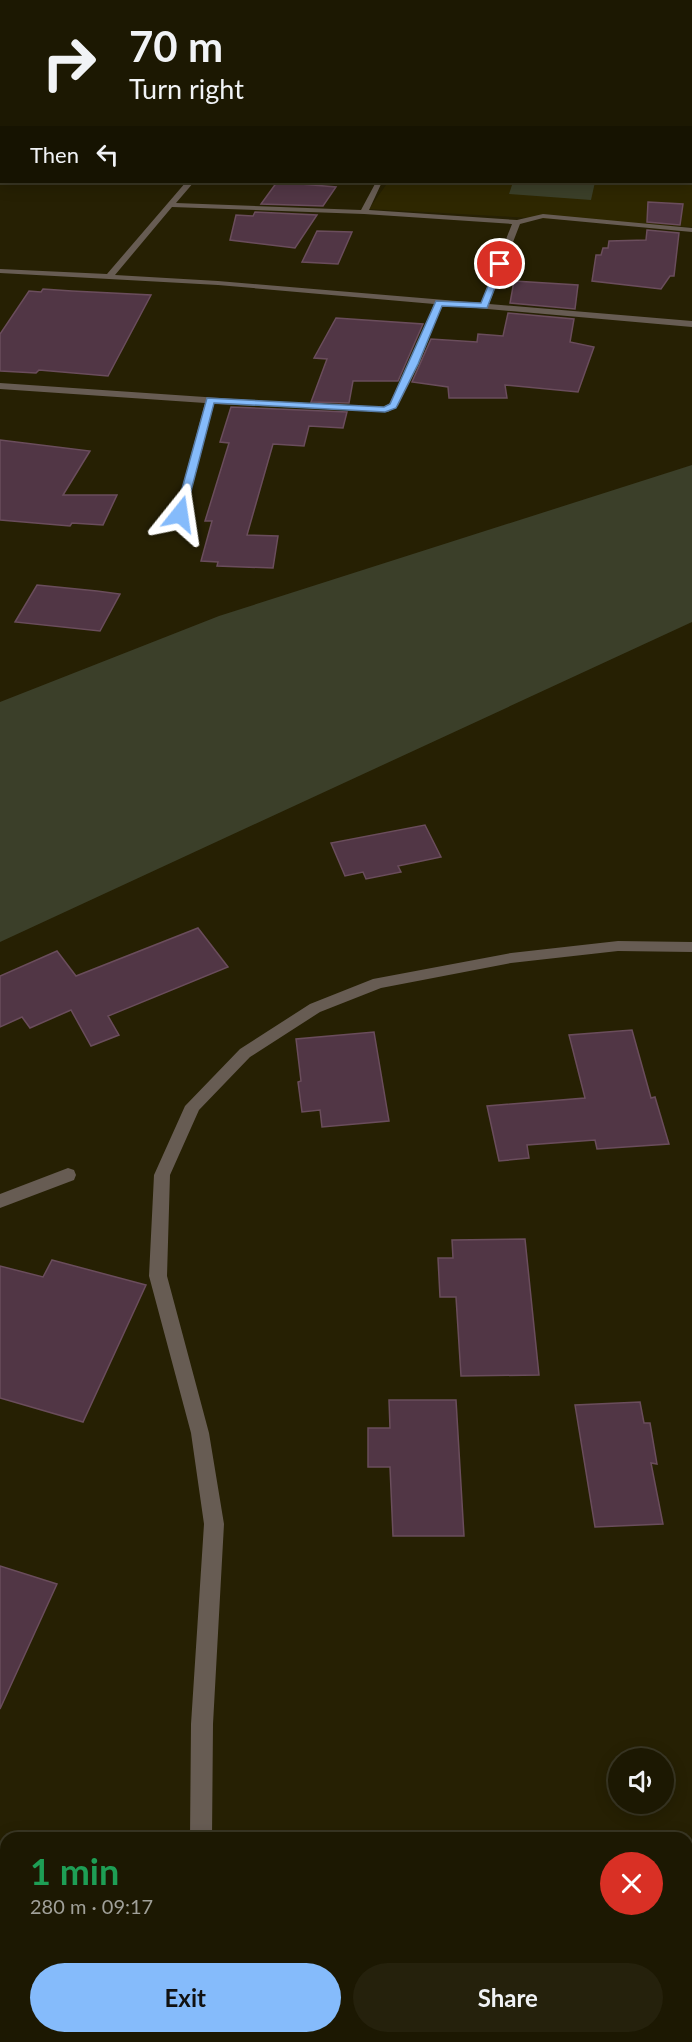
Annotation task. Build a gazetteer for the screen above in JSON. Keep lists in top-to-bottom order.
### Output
{
  "page": {
    "turn": ["70 m", "Turn right"],
    "then": "Then",
    "heading": ["1 min", "280 m · 09:17"],
    "buttons": ["Exit", "Share"]
  }
}
